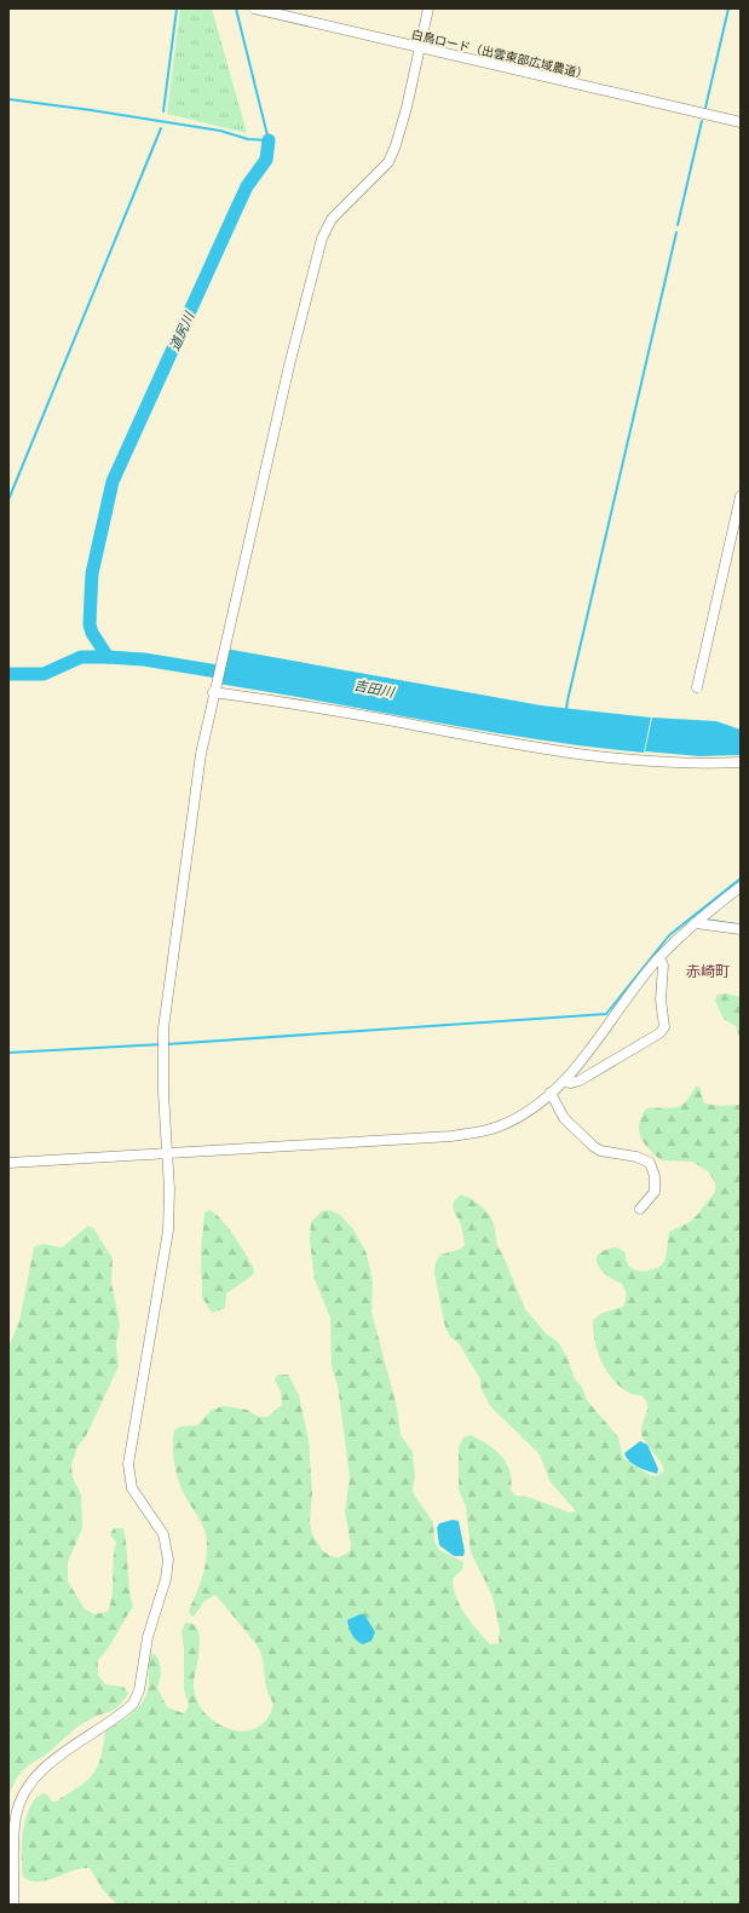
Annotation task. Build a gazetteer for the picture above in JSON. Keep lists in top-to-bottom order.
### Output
{
  "streets": {
    "street": ["白鳥ロード（出雲東部広域農道）"]
  },
  "districts": ["赤崎町"],
  "water": ["道尻川", "吉田川"]
}
